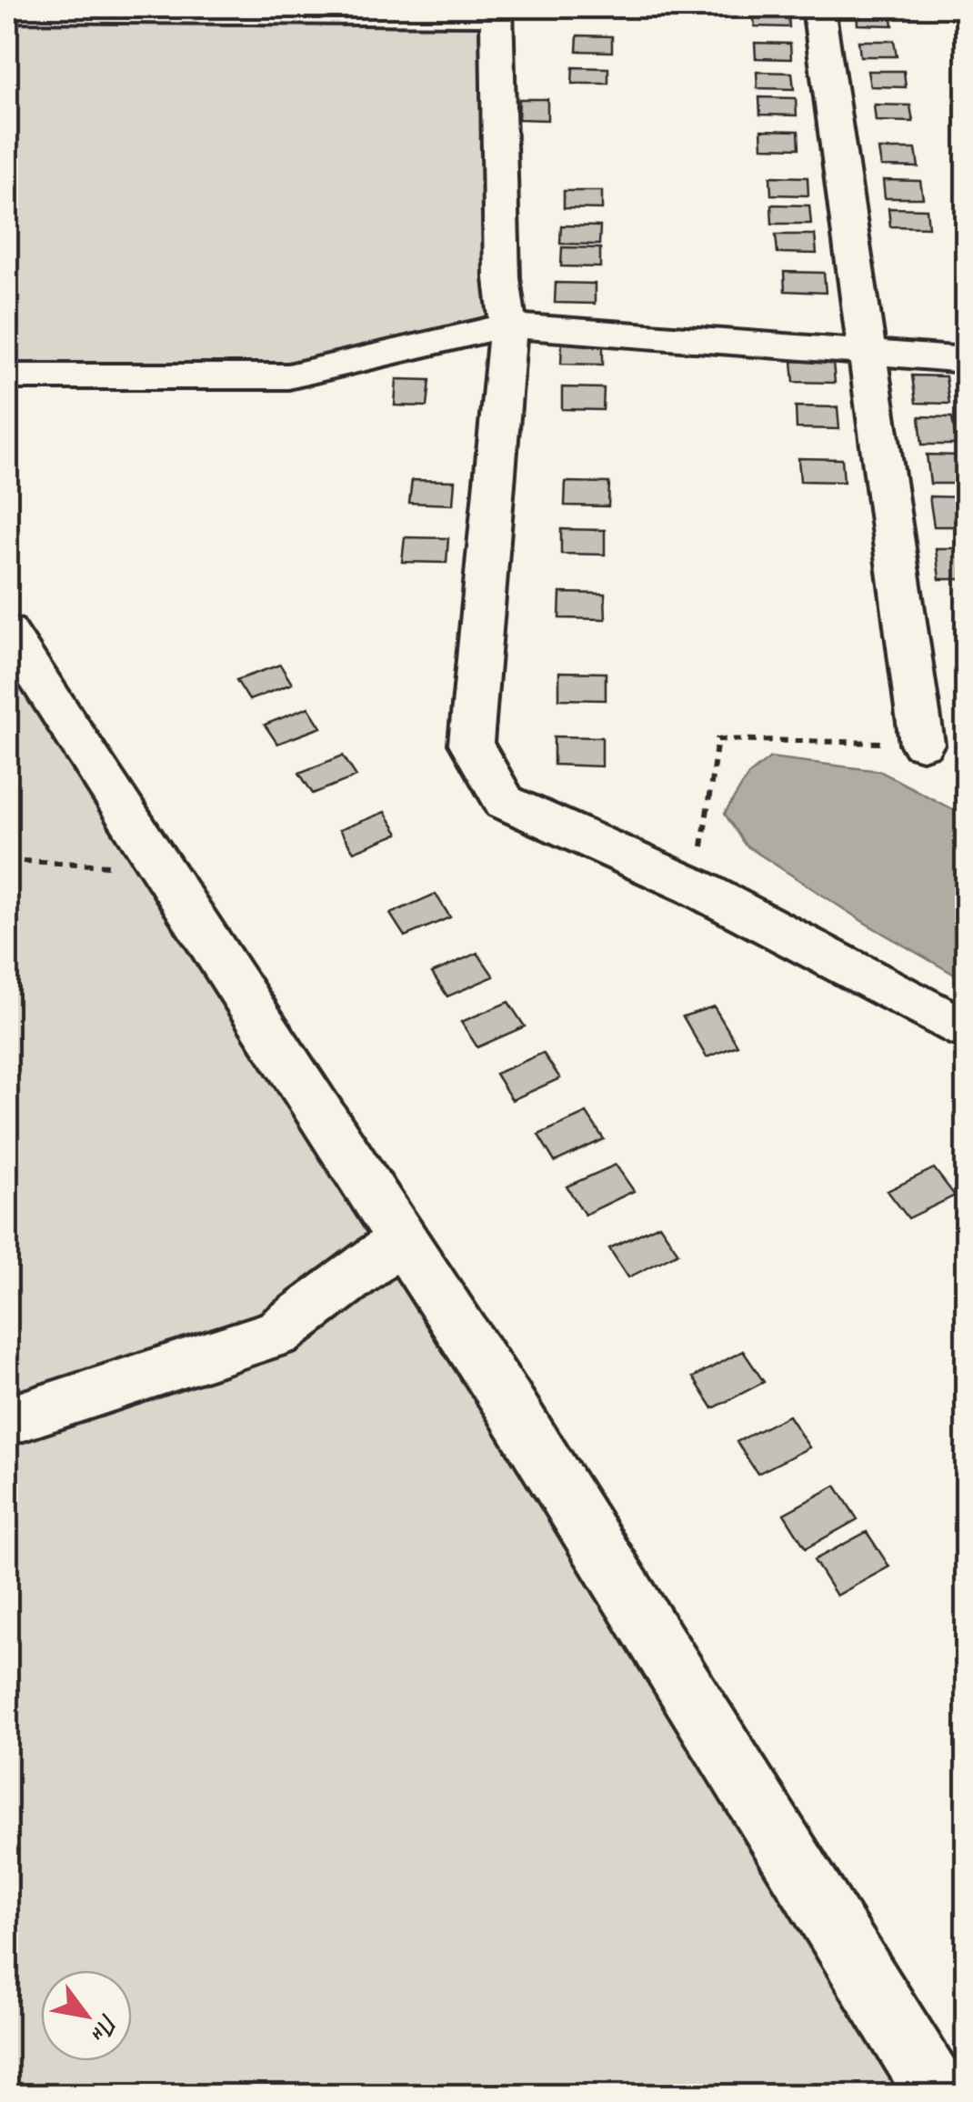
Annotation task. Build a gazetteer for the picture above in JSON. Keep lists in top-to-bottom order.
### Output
{
  "north": "bottom right"
}
